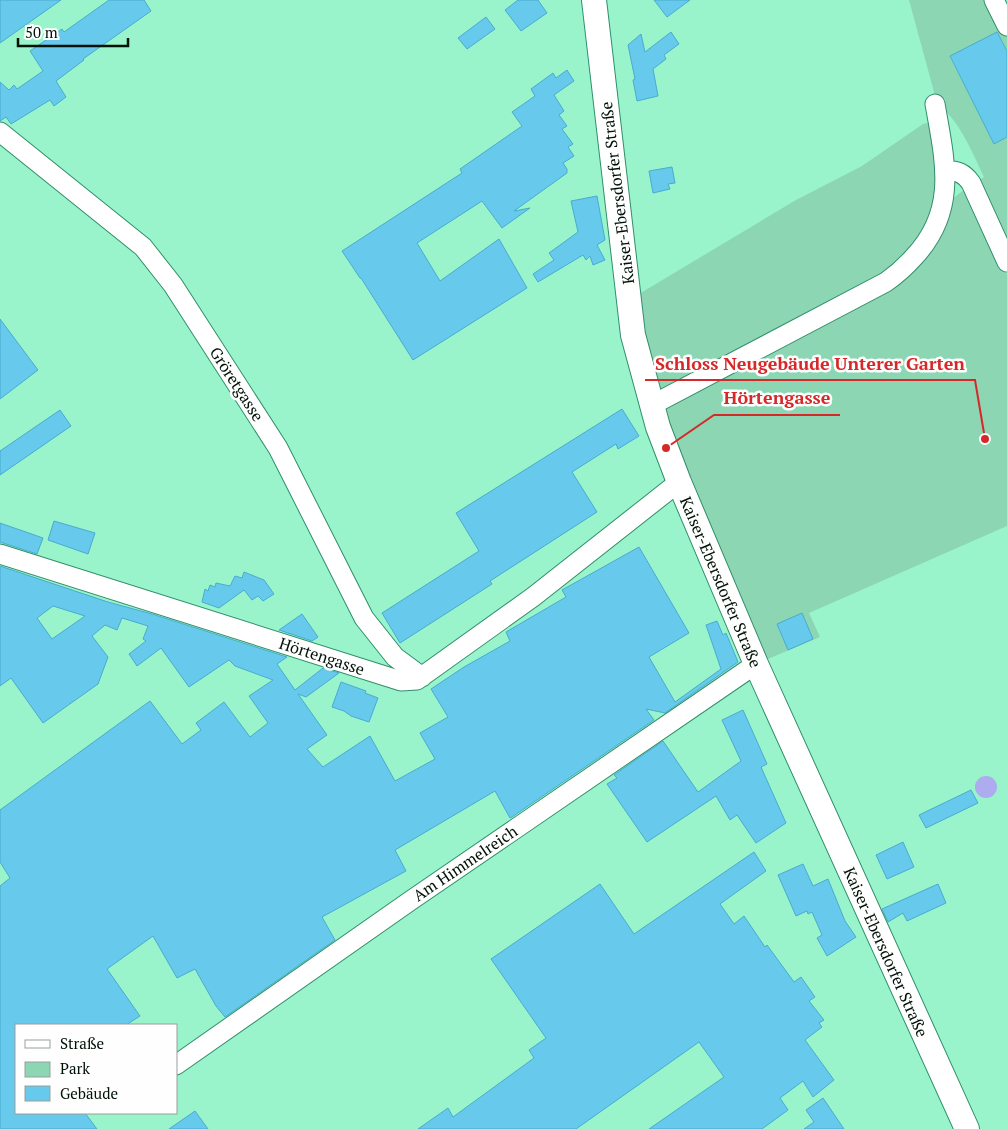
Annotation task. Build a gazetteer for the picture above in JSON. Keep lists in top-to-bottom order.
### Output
{
  "streets": {
    "main road": ["Kaiser-Ebersdorfer Straße"],
    "street": ["Gröretgasse", "Hörtengasse", "Am Himmelreich"]
  },
  "crossings": [
    ["Kaiser-Ebersdorfer Straße", "Hörtengasse"],
    ["Kaiser-Ebersdorfer Straße", "Am Himmelreich"],
    ["Gröretgasse", "Hörtengasse"]
  ],
  "places": ["Schloss Neugebäude Unterer Garten", "Hörtengasse"],
  "legend": ["Straße", "Park", "Gebäude"],
  "scale_bar": "50 m"
}
